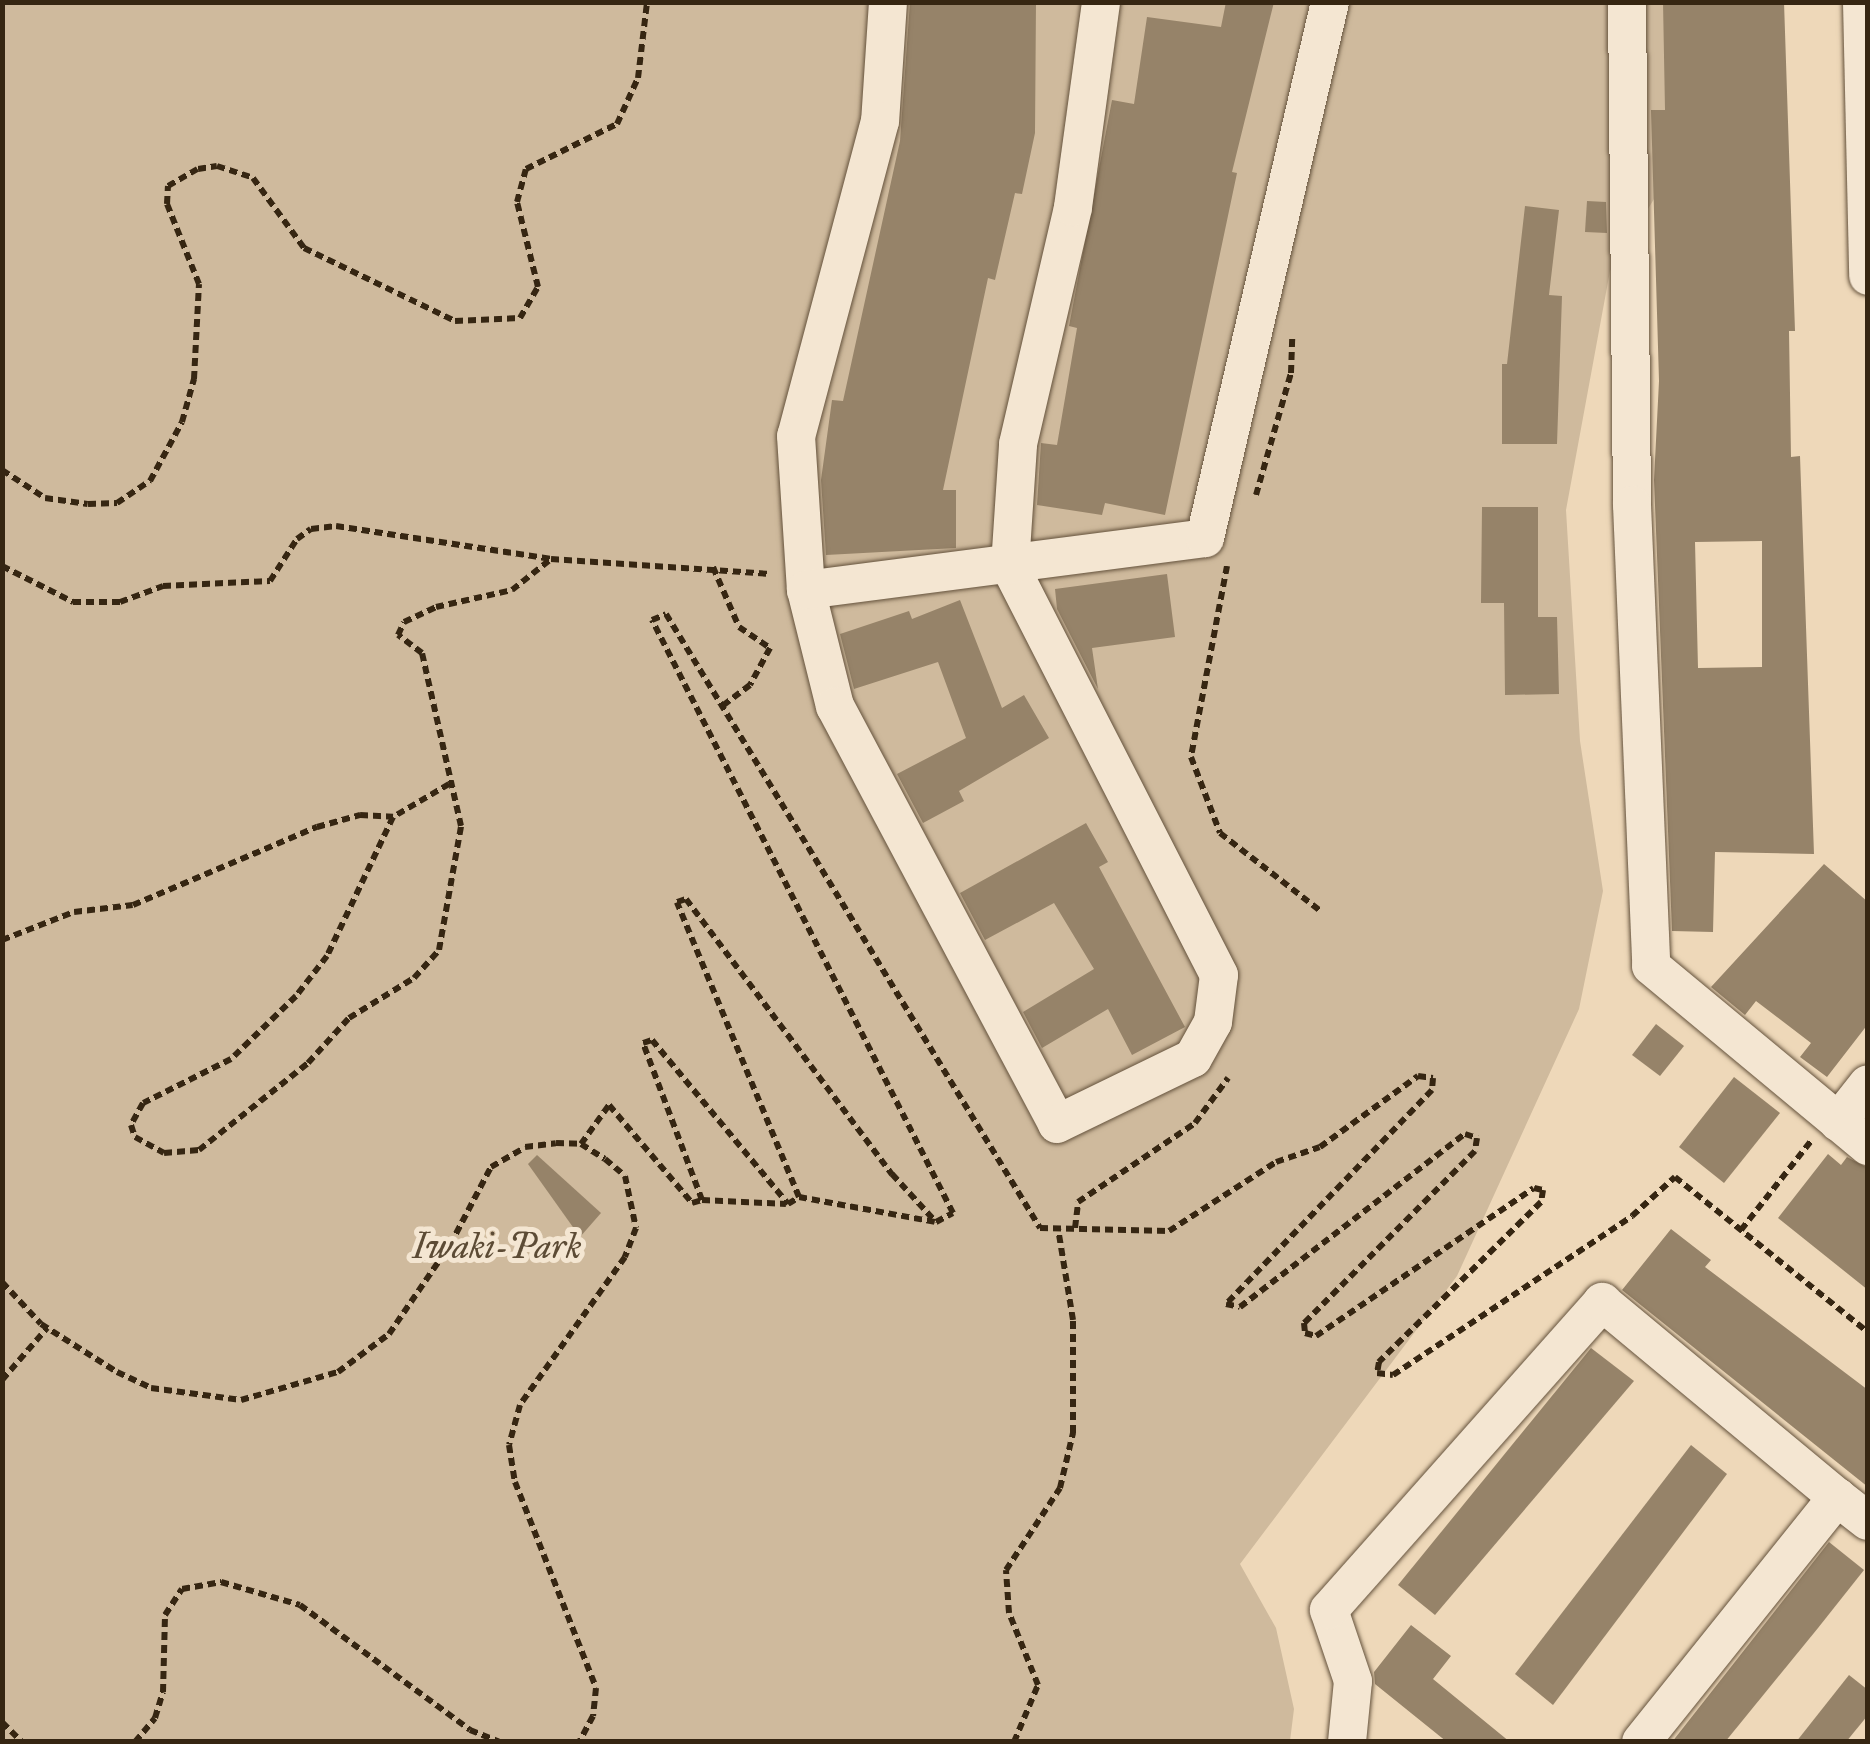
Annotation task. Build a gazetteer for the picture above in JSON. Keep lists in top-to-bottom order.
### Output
{
  "parks": ["Iwaki-Park"]
}
